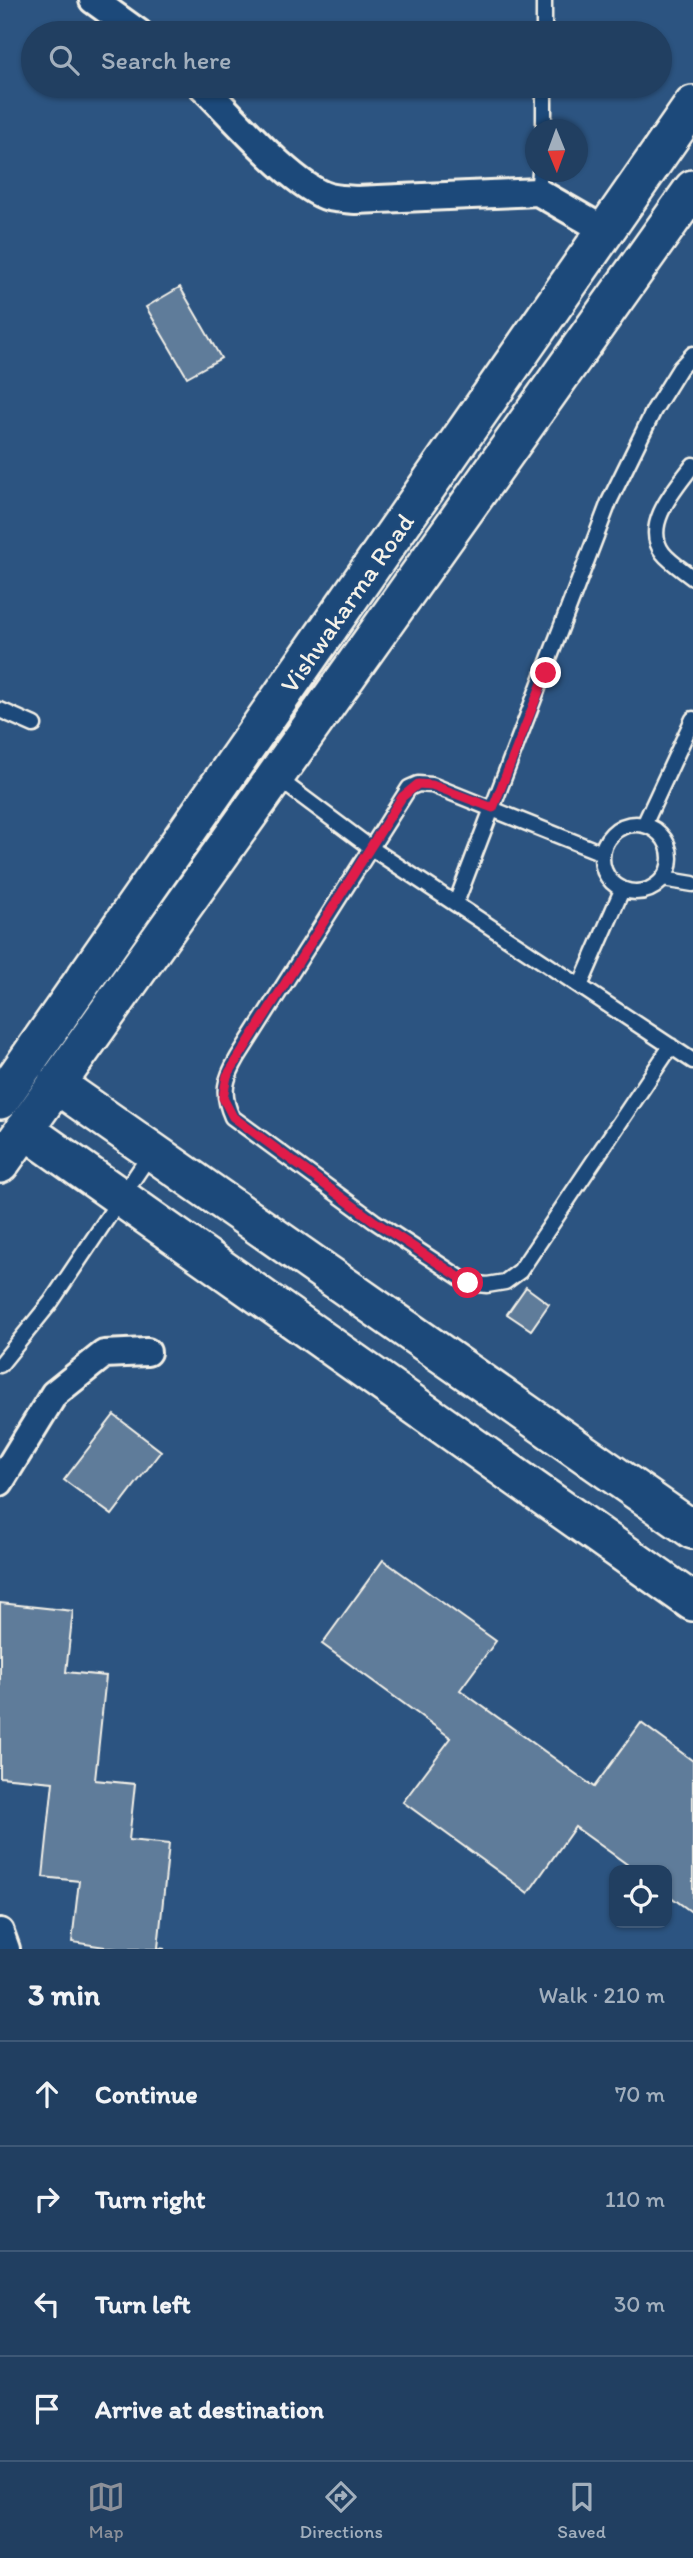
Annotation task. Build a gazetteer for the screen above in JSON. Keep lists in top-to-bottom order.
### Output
{
  "streets": {
    "main road": ["Vishwakarma Road"]
  },
  "north": "bottom",
  "page": {
    "search": "Search here",
    "heading": ["3 min", "Walk · 210 m"],
    "list": [
      ["Continue", "70 m"],
      ["Turn right", "110 m"],
      ["Turn left", "30 m"],
      "Arrive at destination"
    ],
    "nav": ["Map", "Directions", "Saved"]
  }
}
